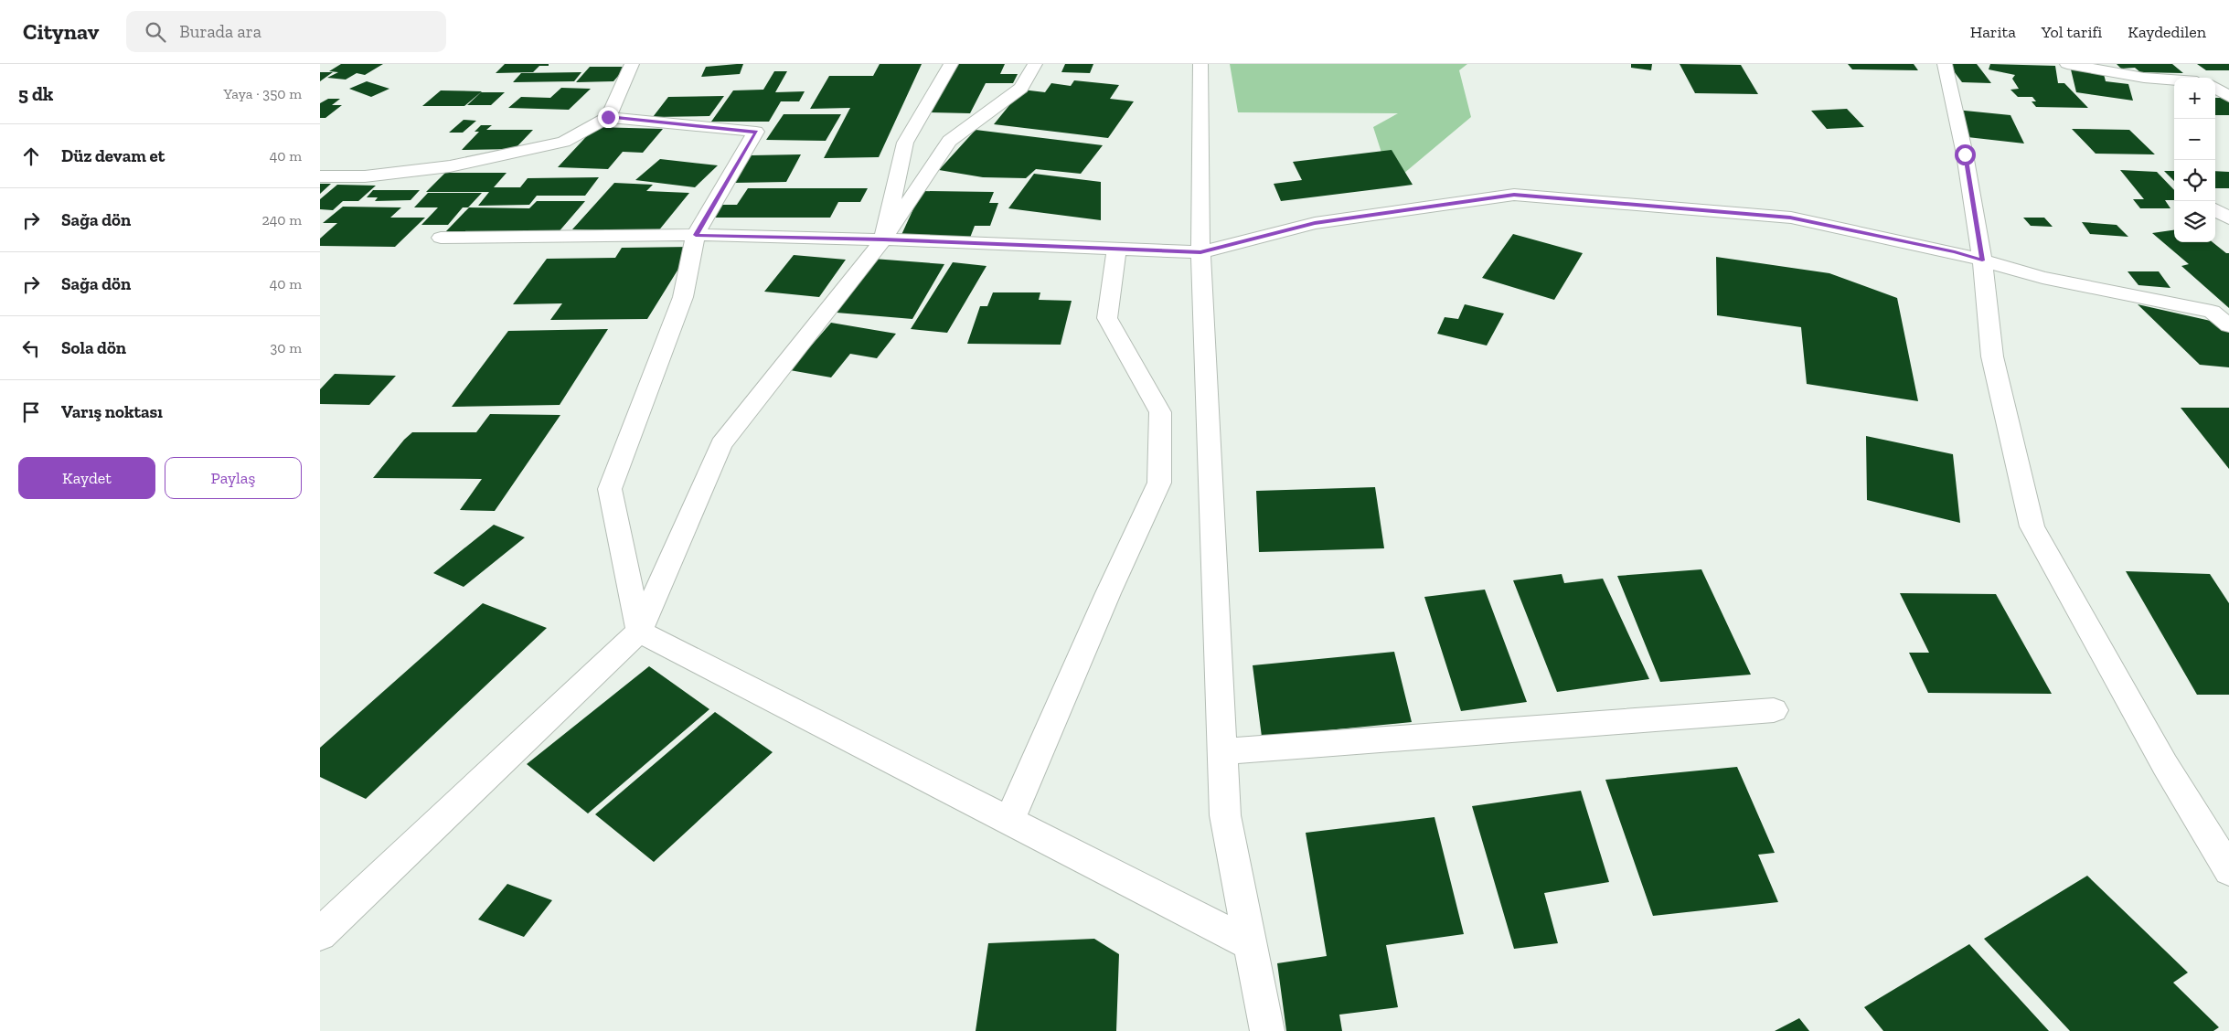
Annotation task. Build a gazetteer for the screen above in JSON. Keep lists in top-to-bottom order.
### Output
{
  "page": {
    "header": "Citynav",
    "search": "Burada ara",
    "nav": ["Harita", "Yol tarifi", "Kaydedilen"],
    "heading": ["5 dk", "Yaya · 350 m"],
    "map_buttons": ["+", "−"],
    "list": [
      ["Düz devam et", "40 m"],
      ["Sağa dön", "240 m"],
      ["Sağa dön", "40 m"],
      ["Sola dön", "30 m"],
      "Varış noktası"
    ],
    "buttons": ["Kaydet", "Paylaş"]
  }
}
